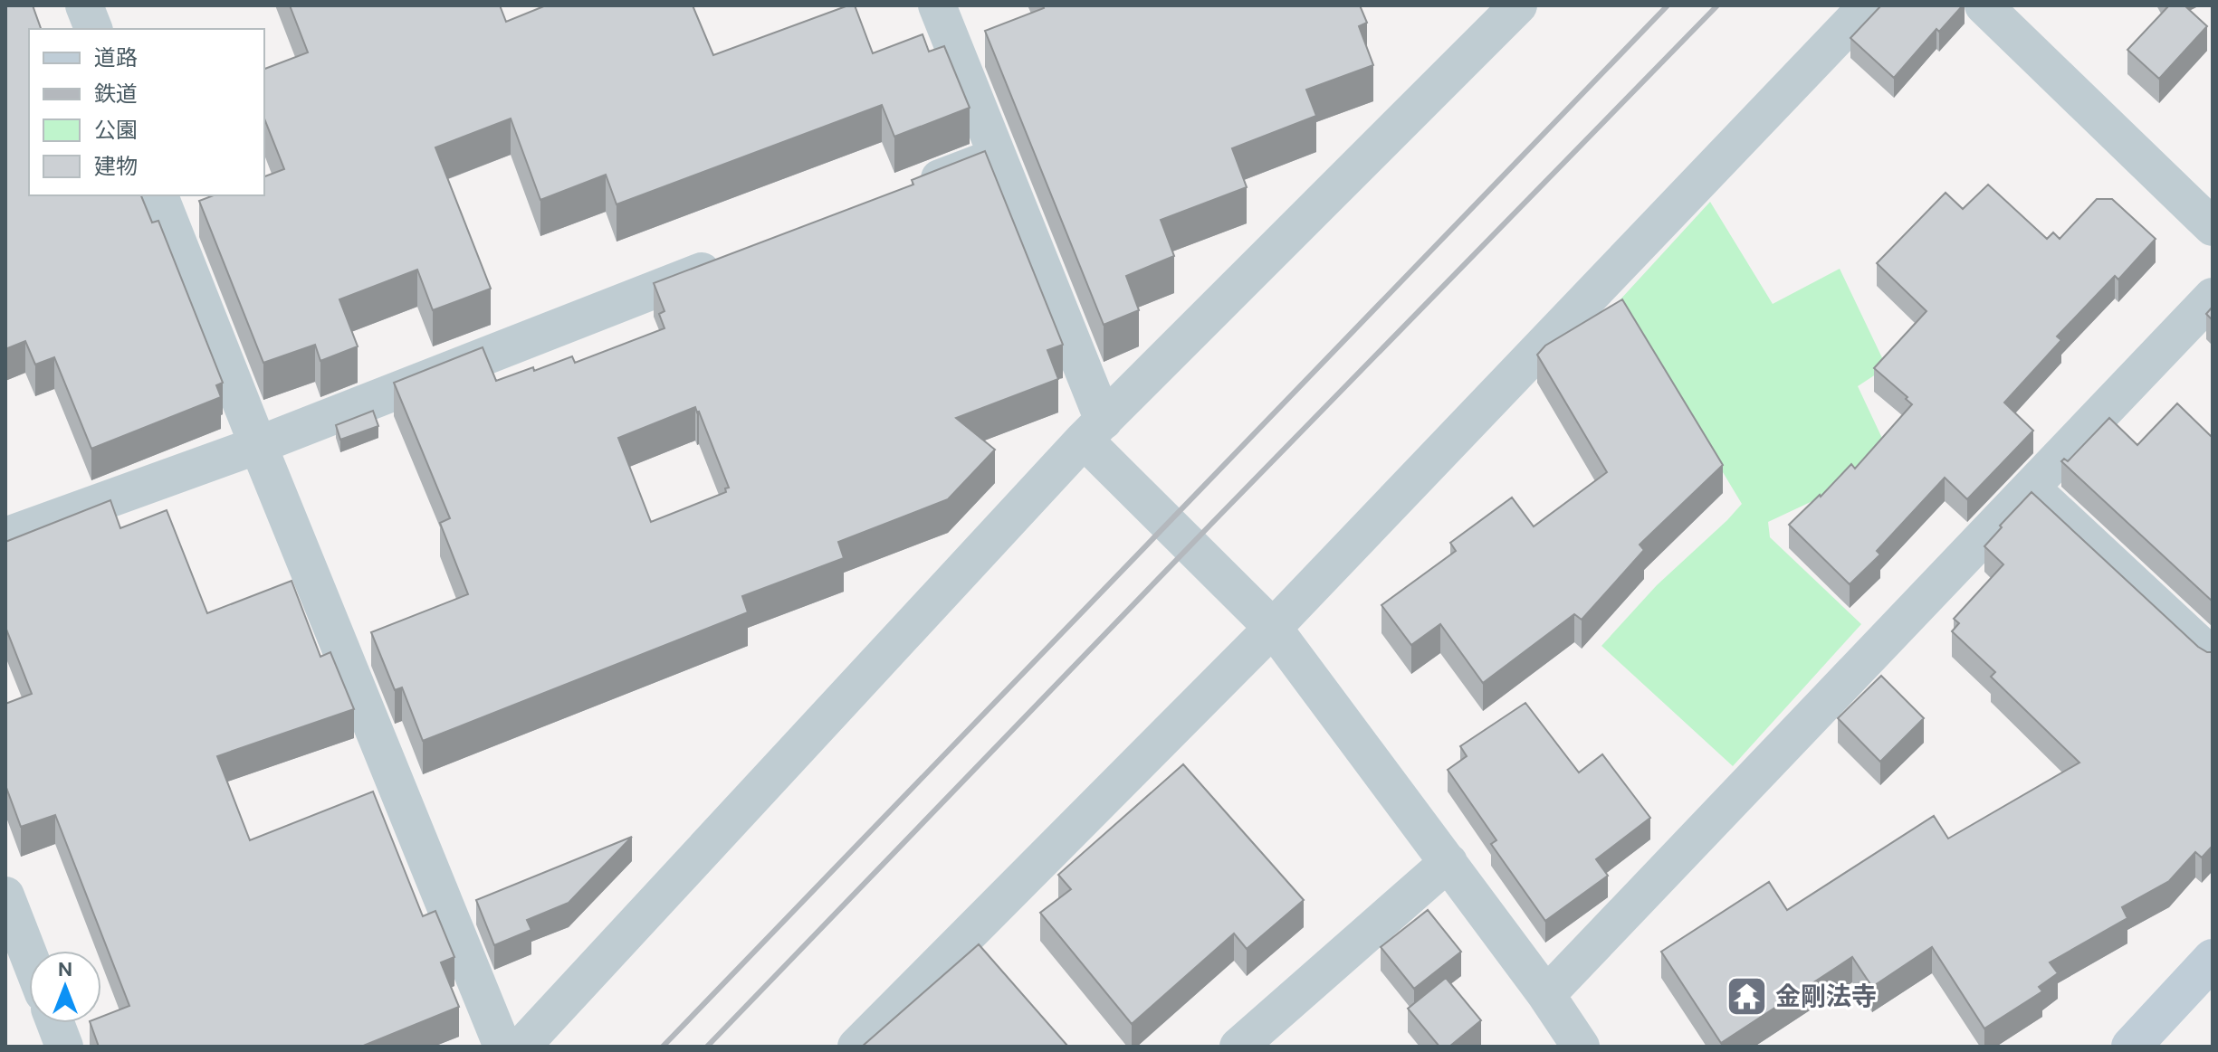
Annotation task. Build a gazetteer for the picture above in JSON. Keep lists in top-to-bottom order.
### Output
{
  "places": {
    "temple": ["金剛法寺"]
  },
  "legend": [
    "道路",
    "鉄道",
    "公園",
    "建物"
  ],
  "north": "top"
}
